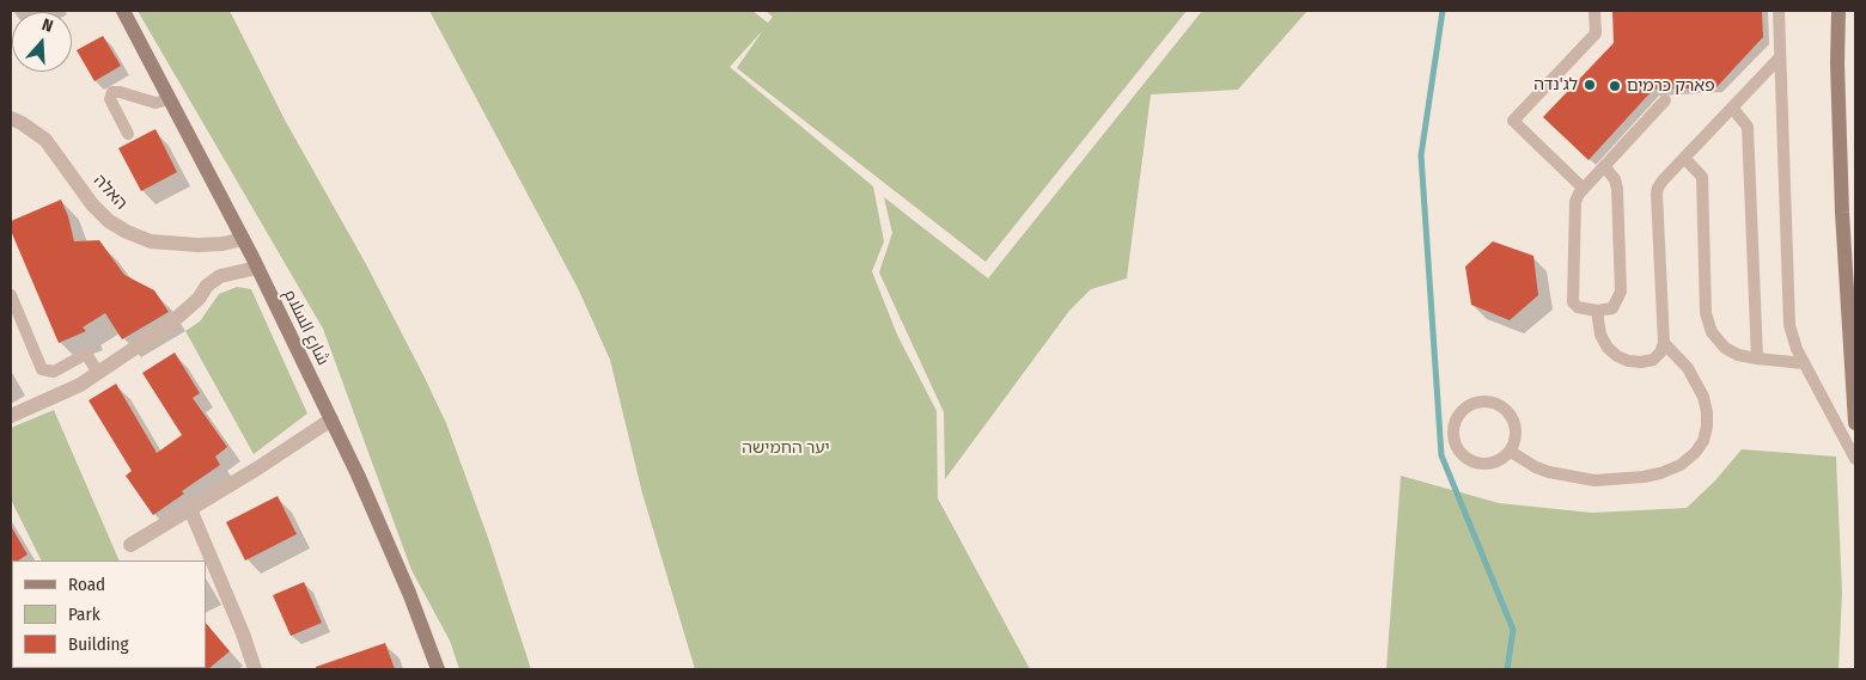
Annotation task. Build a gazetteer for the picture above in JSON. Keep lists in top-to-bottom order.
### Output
{
  "streets": {
    "main road": ["شارع السلام"],
    "street": ["האלה"]
  },
  "crossings": [
    ["האלה", "شارع السلام"]
  ],
  "parks": ["יער החמישה"],
  "places": ["לג'נדה", "פארק כרמים"],
  "legend": ["Road", "Park", "Building"],
  "north": "top"
}
